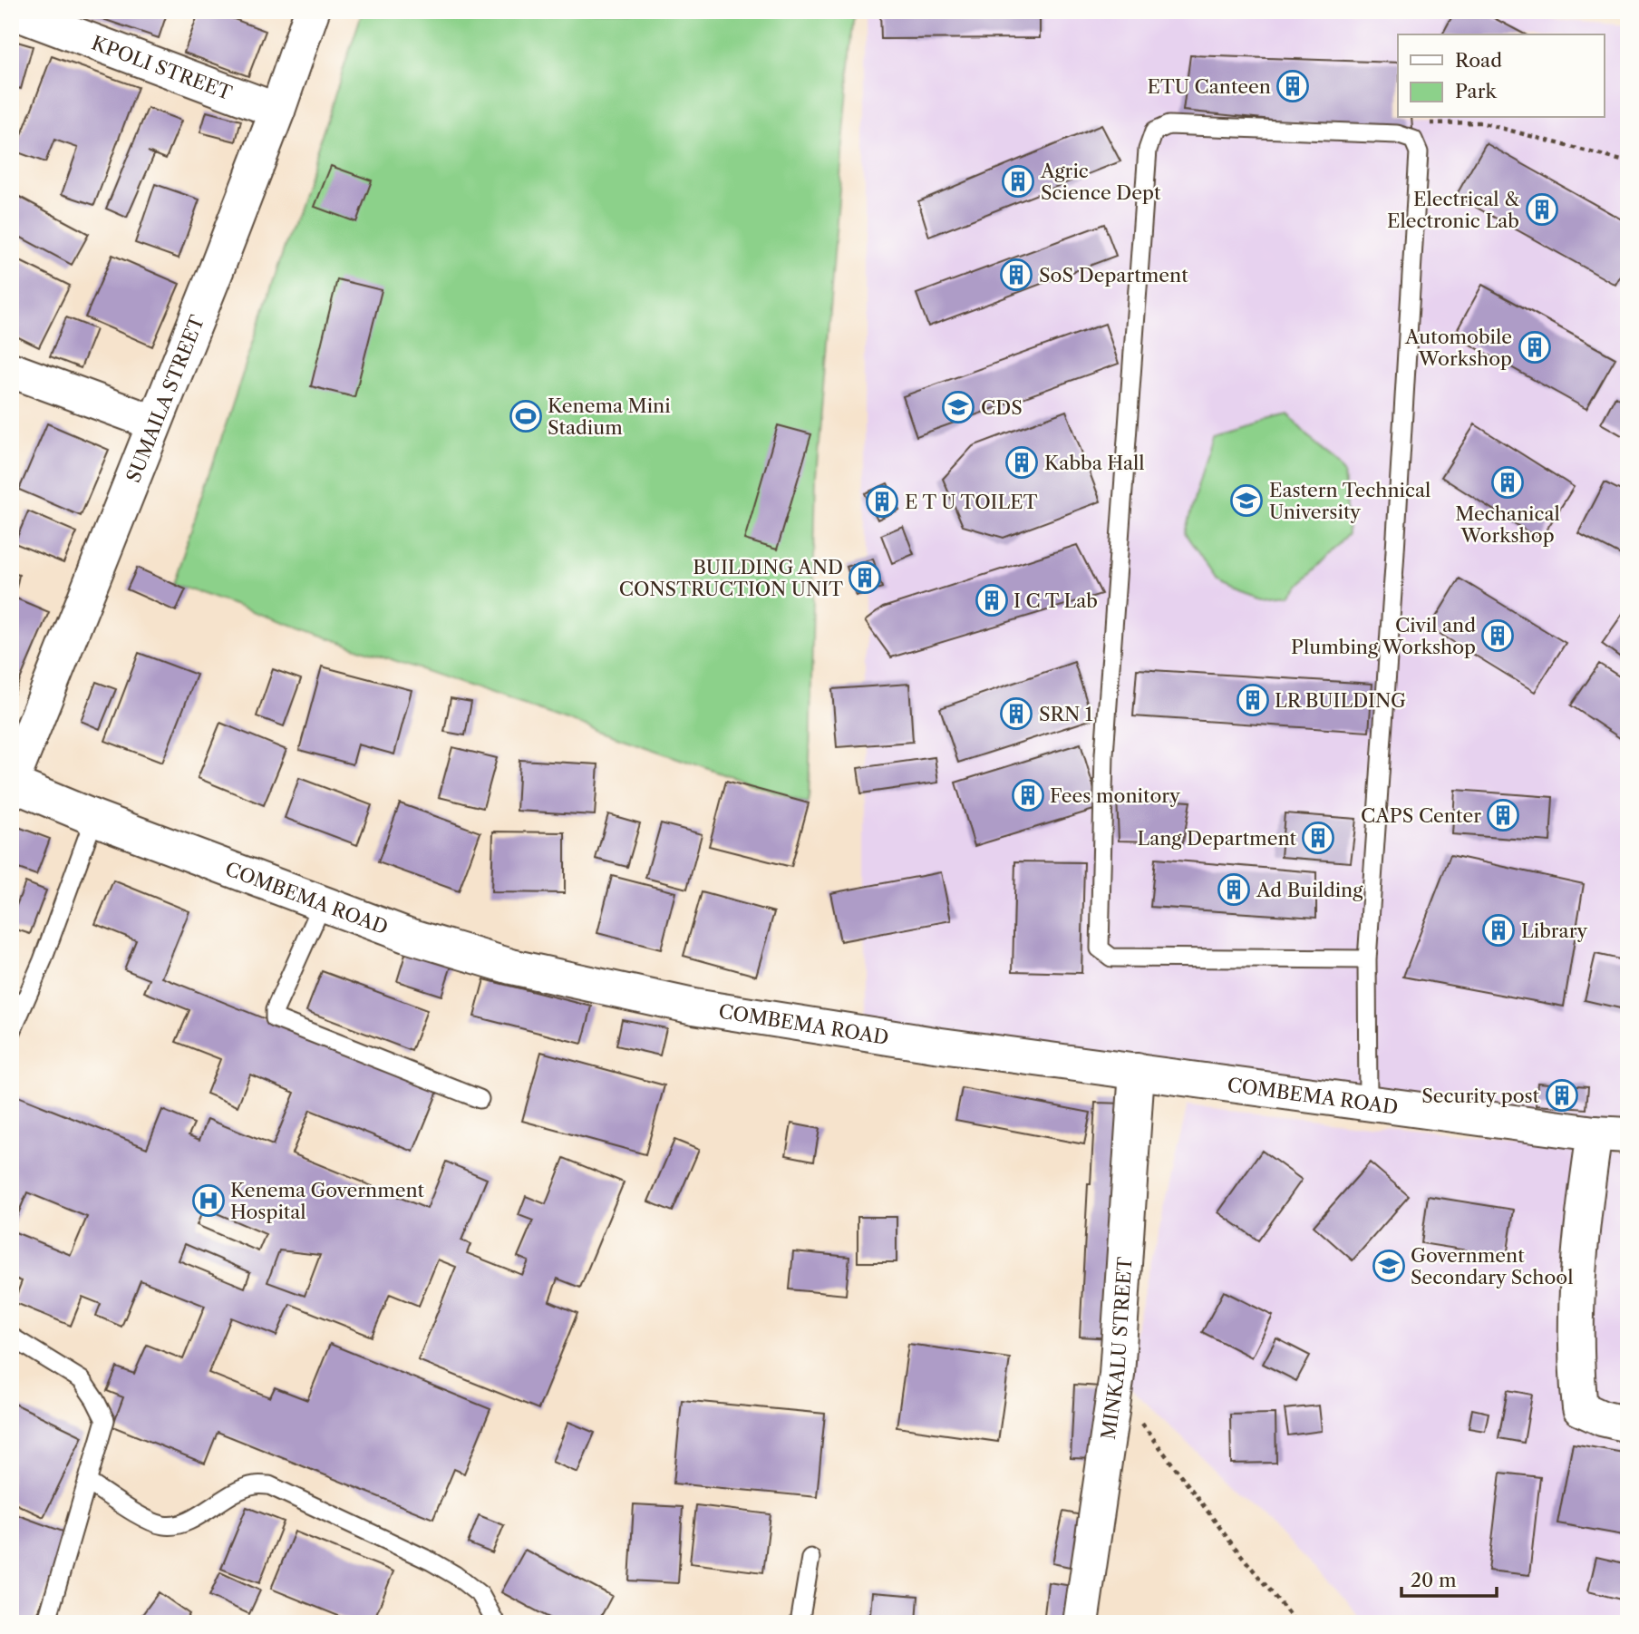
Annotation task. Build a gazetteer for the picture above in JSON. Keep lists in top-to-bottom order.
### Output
{
  "streets": {
    "street": [
      "KPOLI STREET",
      "SUMAILA STREET",
      "COMBEMA ROAD",
      "MINKALU STREET"
    ]
  },
  "crossings": [
    ["KPOLI STREET", "SUMAILA STREET"],
    ["SUMAILA STREET", "COMBEMA ROAD"],
    ["COMBEMA ROAD", "MINKALU STREET"]
  ],
  "places": {
    "building": [
      "ETU Canteen",
      "Agric Science Dept",
      "Electrical & Electronic Lab",
      "SoS Department",
      "Automobile Workshop",
      "Kabba Hall",
      "Mechanical Workshop",
      "E T U TOILET",
      "BUILDING AND CONSTRUCTION UNIT",
      "I C T Lab",
      "Civil and Plumbing Workshop",
      "LR BUILDING",
      "SRN 1",
      "Fees monitory",
      "CAPS Center",
      "Lang Department",
      "Ad Building",
      "Library",
      "Security post"
    ],
    "school or university": ["CDS", "Eastern Technical University", "Government Secondary School"],
    "sports": ["Kenema Mini Stadium"],
    "hospital": ["Kenema Government Hospital"]
  },
  "legend": ["Road", "Park"],
  "scale_bar": "20 m"
}
